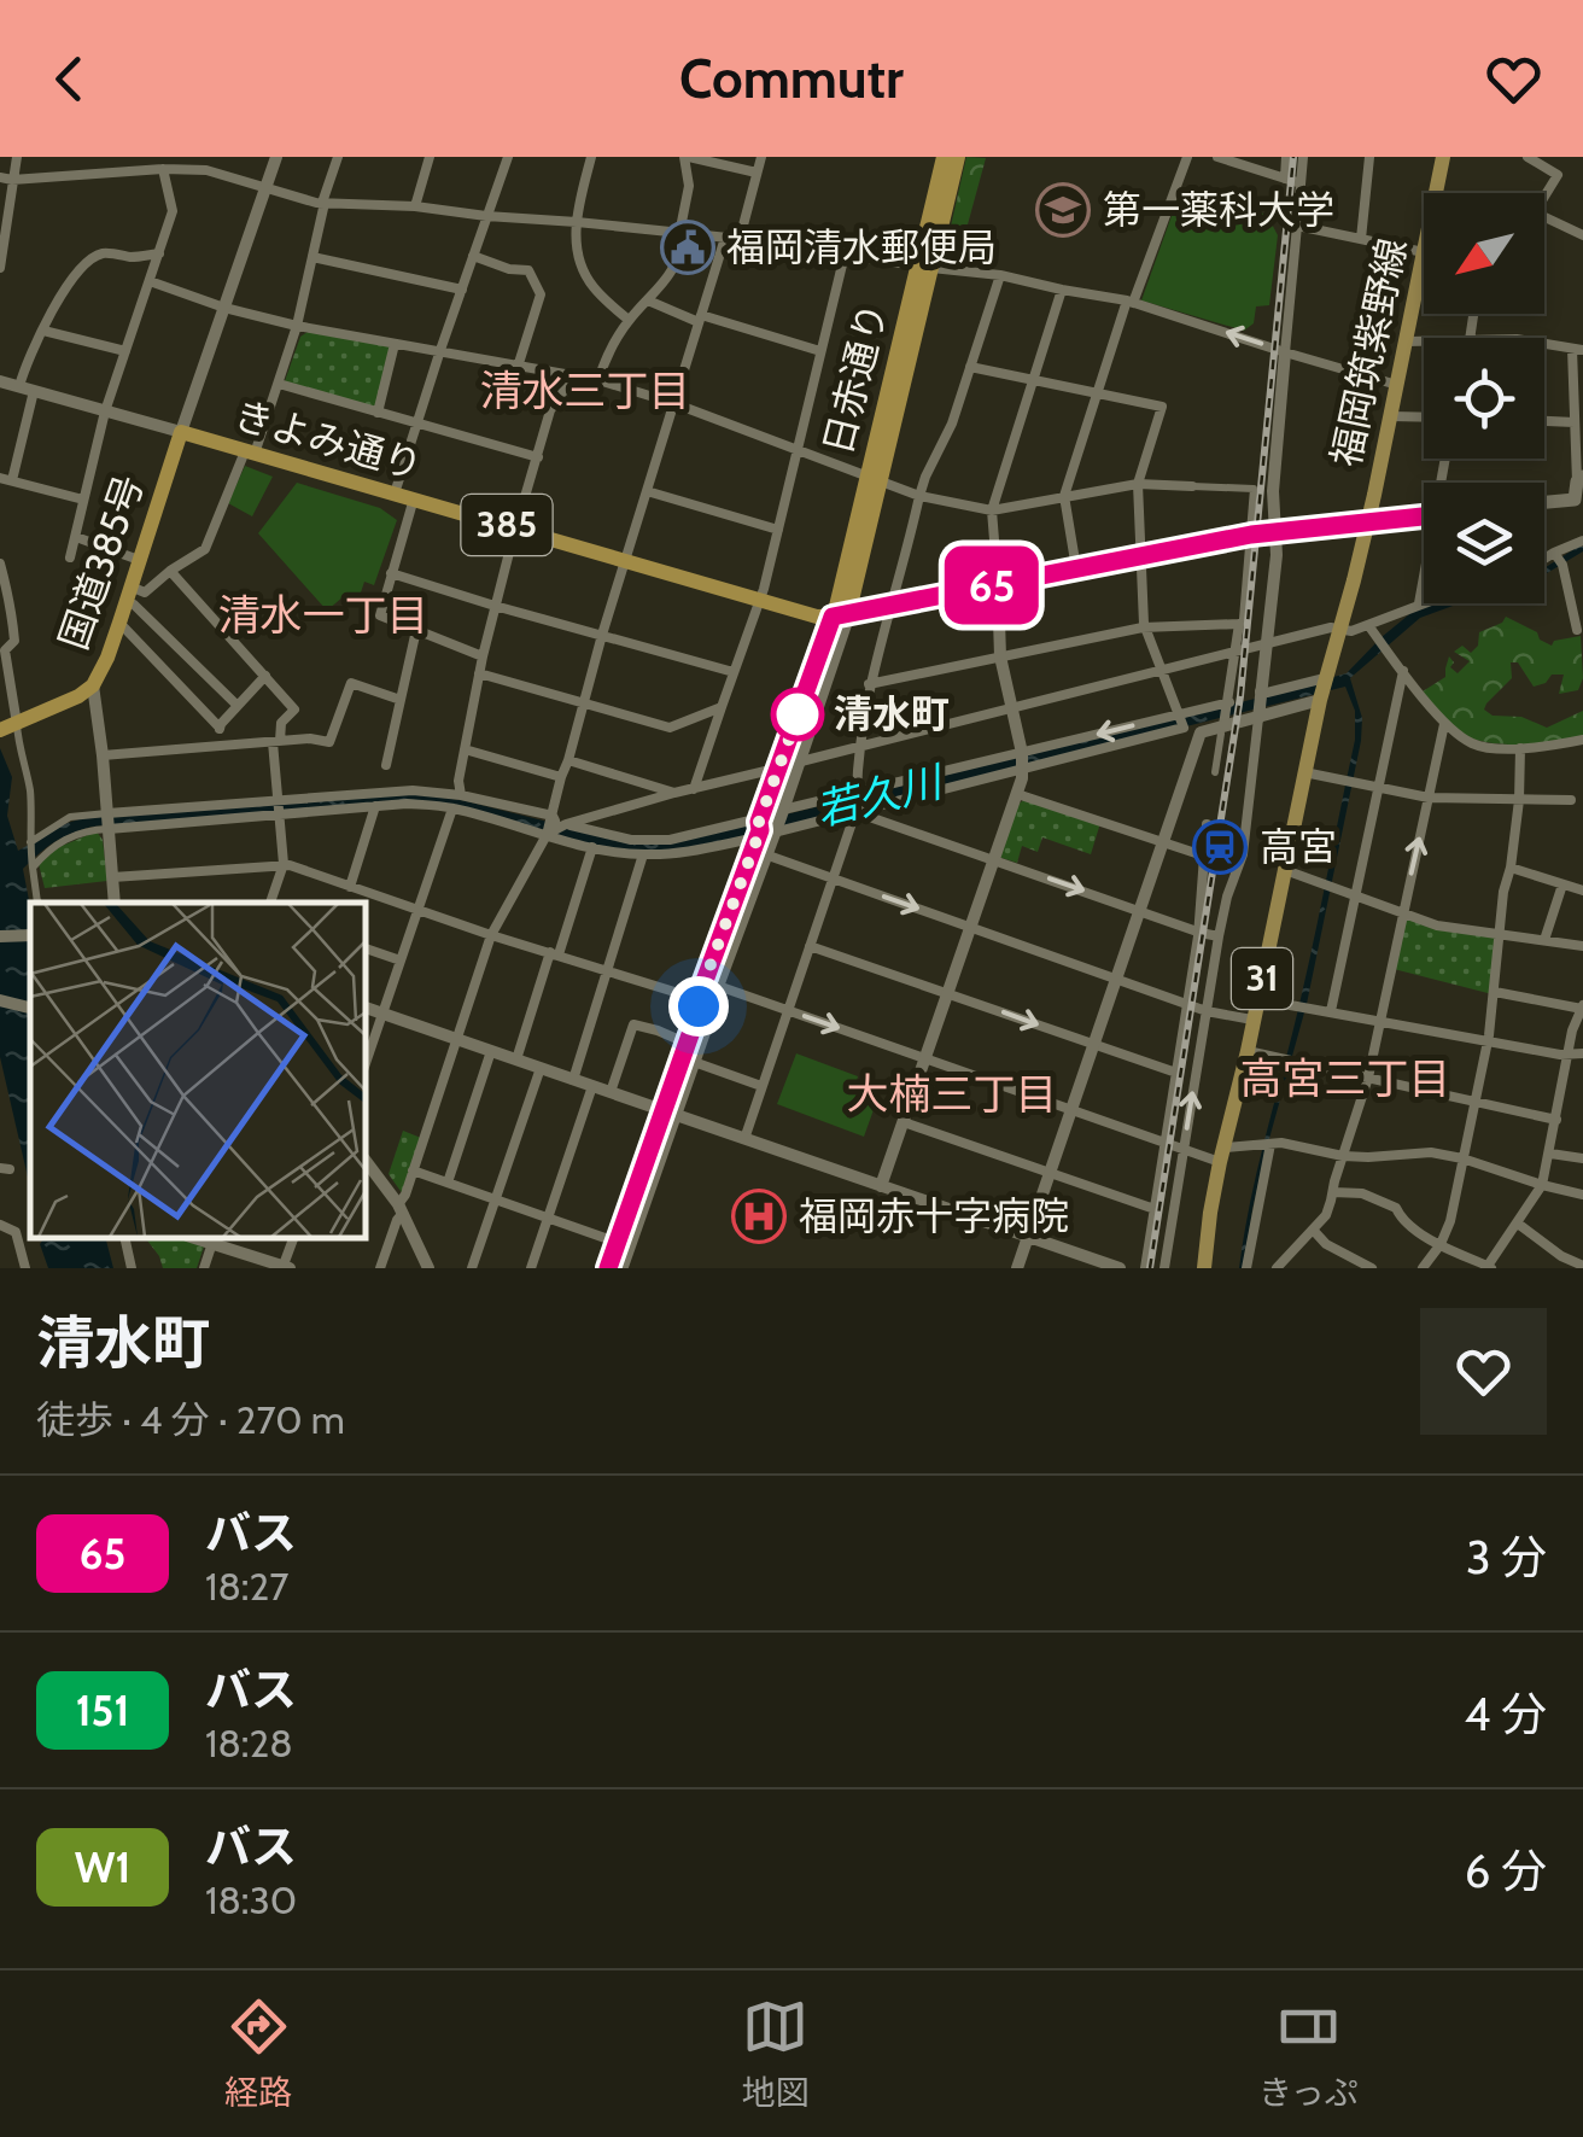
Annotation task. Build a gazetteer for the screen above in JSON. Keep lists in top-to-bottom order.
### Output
{
  "streets": {
    "highway": [
      "日赤通り",
      "きよみ通り",
      "385",
      "国道385号"
    ],
    "main road": ["福岡筑紫野線", "31"]
  },
  "crossings": [
    ["日赤通り", "きよみ通り"],
    ["きよみ通り", "国道385号"]
  ],
  "districts": [
    "清水三丁目",
    "清水一丁目",
    "高宮三丁目",
    "大楠三丁目"
  ],
  "water": ["若久川"],
  "places": {
    "school or university": ["第一薬科大学"],
    "public building": ["福岡清水郵便局"],
    "other": ["清水町"],
    "station": ["高宮"],
    "hospital": ["福岡赤十字病院"]
  },
  "lines": ["bus line 65"],
  "north": "bottom left",
  "page": {
    "header": "Commutr",
    "on_map": "65",
    "heading": ["清水町", "徒歩 · 4 分 · 270 m"],
    "list": [
      {
        "mark": "65",
        "name": "バス",
        "note": "18:27",
        "value": "3 分"
      },
      {
        "mark": "151",
        "name": "バス",
        "note": "18:28",
        "value": "4 分"
      },
      {
        "mark": "W1",
        "name": "バス",
        "note": "18:30",
        "value": "6 分"
      }
    ],
    "tabs": ["経路", "地図", "きっぷ"]
  }
}
